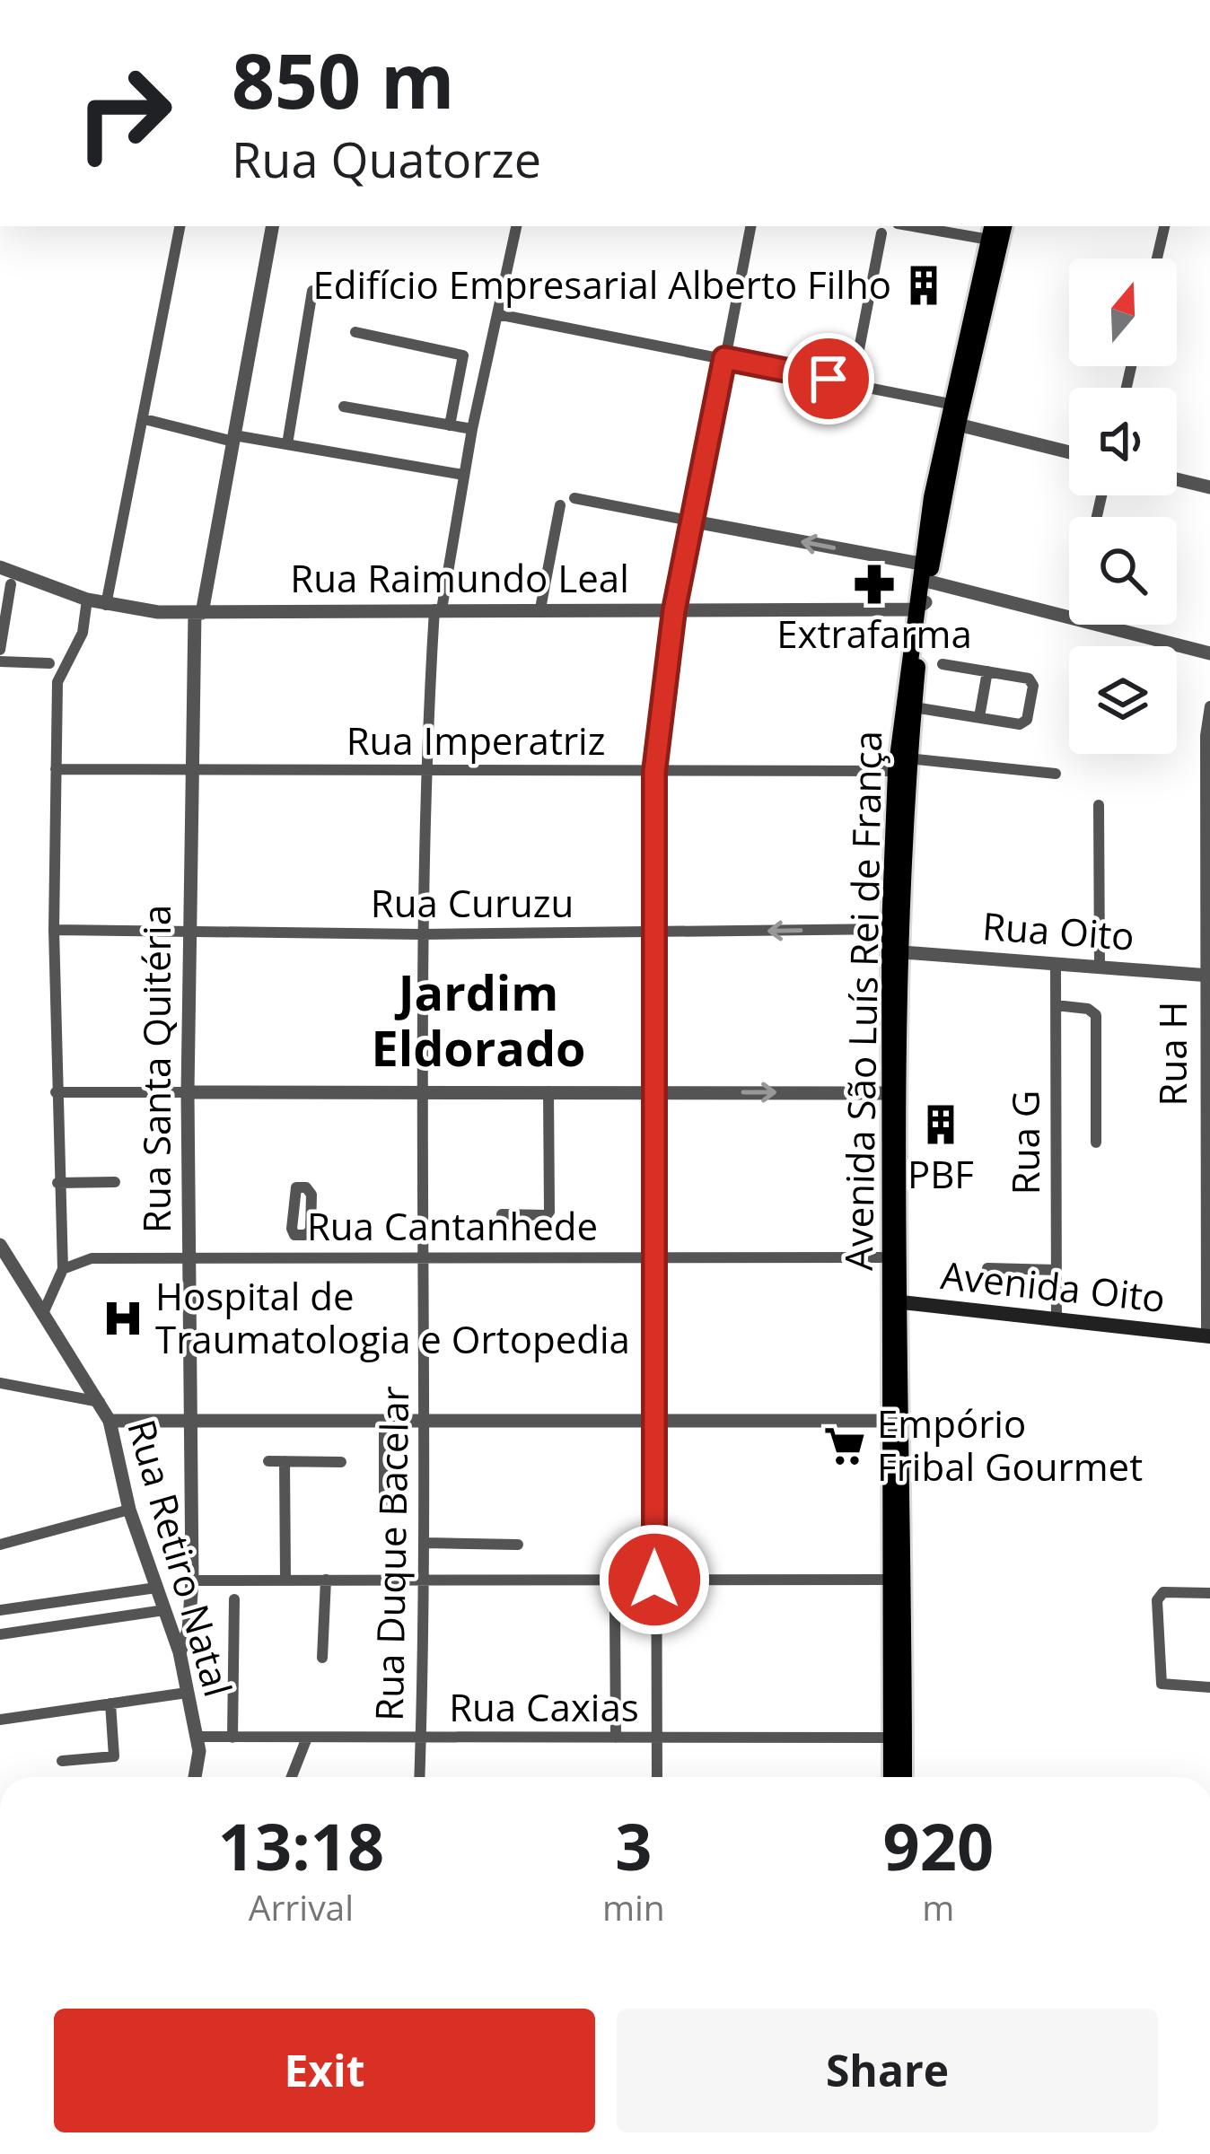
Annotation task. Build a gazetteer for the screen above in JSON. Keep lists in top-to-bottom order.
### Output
{
  "streets": {
    "main road": ["Avenida São Luís Rei de França", "Avenida Oito"],
    "street": [
      "Rua Raimundo Leal",
      "Rua Imperatriz",
      "Rua Curuzu",
      "Rua Oito",
      "Rua H",
      "Rua Santa Quitéria",
      "Rua G",
      "Rua Cantanhede",
      "Rua Duque Bacelar",
      "Rua Retiro Natal",
      "Rua Caxias"
    ]
  },
  "crossings": [
    ["Rua Raimundo Leal", "Avenida São Luís Rei de França"],
    ["Rua Raimundo Leal", "Rua Santa Quitéria"],
    ["Rua Raimundo Leal", "Rua Duque Bacelar"],
    ["Rua Imperatriz", "Avenida São Luís Rei de França"],
    ["Rua Imperatriz", "Rua Santa Quitéria"],
    ["Rua Imperatriz", "Rua Duque Bacelar"],
    ["Rua Curuzu", "Avenida São Luís Rei de França"],
    ["Rua Curuzu", "Rua Santa Quitéria"],
    ["Rua Curuzu", "Rua Duque Bacelar"],
    ["Rua Oito", "Avenida São Luís Rei de França"],
    ["Rua Oito", "Rua H"],
    ["Rua Oito", "Rua G"],
    ["Avenida São Luís Rei de França", "Rua Cantanhede"],
    ["Avenida São Luís Rei de França", "Avenida Oito"],
    ["Avenida São Luís Rei de França", "Rua Caxias"],
    ["Rua H", "Avenida Oito"],
    ["Rua Santa Quitéria", "Rua Cantanhede"],
    ["Rua Santa Quitéria", "Rua Retiro Natal"],
    ["Rua G", "Avenida Oito"],
    ["Rua Cantanhede", "Rua Duque Bacelar"],
    ["Rua Duque Bacelar", "Rua Caxias"],
    ["Rua Retiro Natal", "Rua Caxias"]
  ],
  "districts": ["Jardim Eldorado"],
  "places": {
    "building": ["Edifício Empresarial Alberto Filho", "PBF"],
    "pharmacy": ["Extrafarma"],
    "hospital": ["Hospital de Traumatologia e Ortopedia"],
    "supermarket": ["Empório Fribal Gourmet"]
  },
  "north": "top",
  "page": {
    "turn": ["850 m", "Rua Quatorze"],
    "eta": [
      "13:18",
      "Arrival",
      "3",
      "min",
      "920",
      "m"
    ],
    "buttons": ["Exit", "Share"]
  }
}
